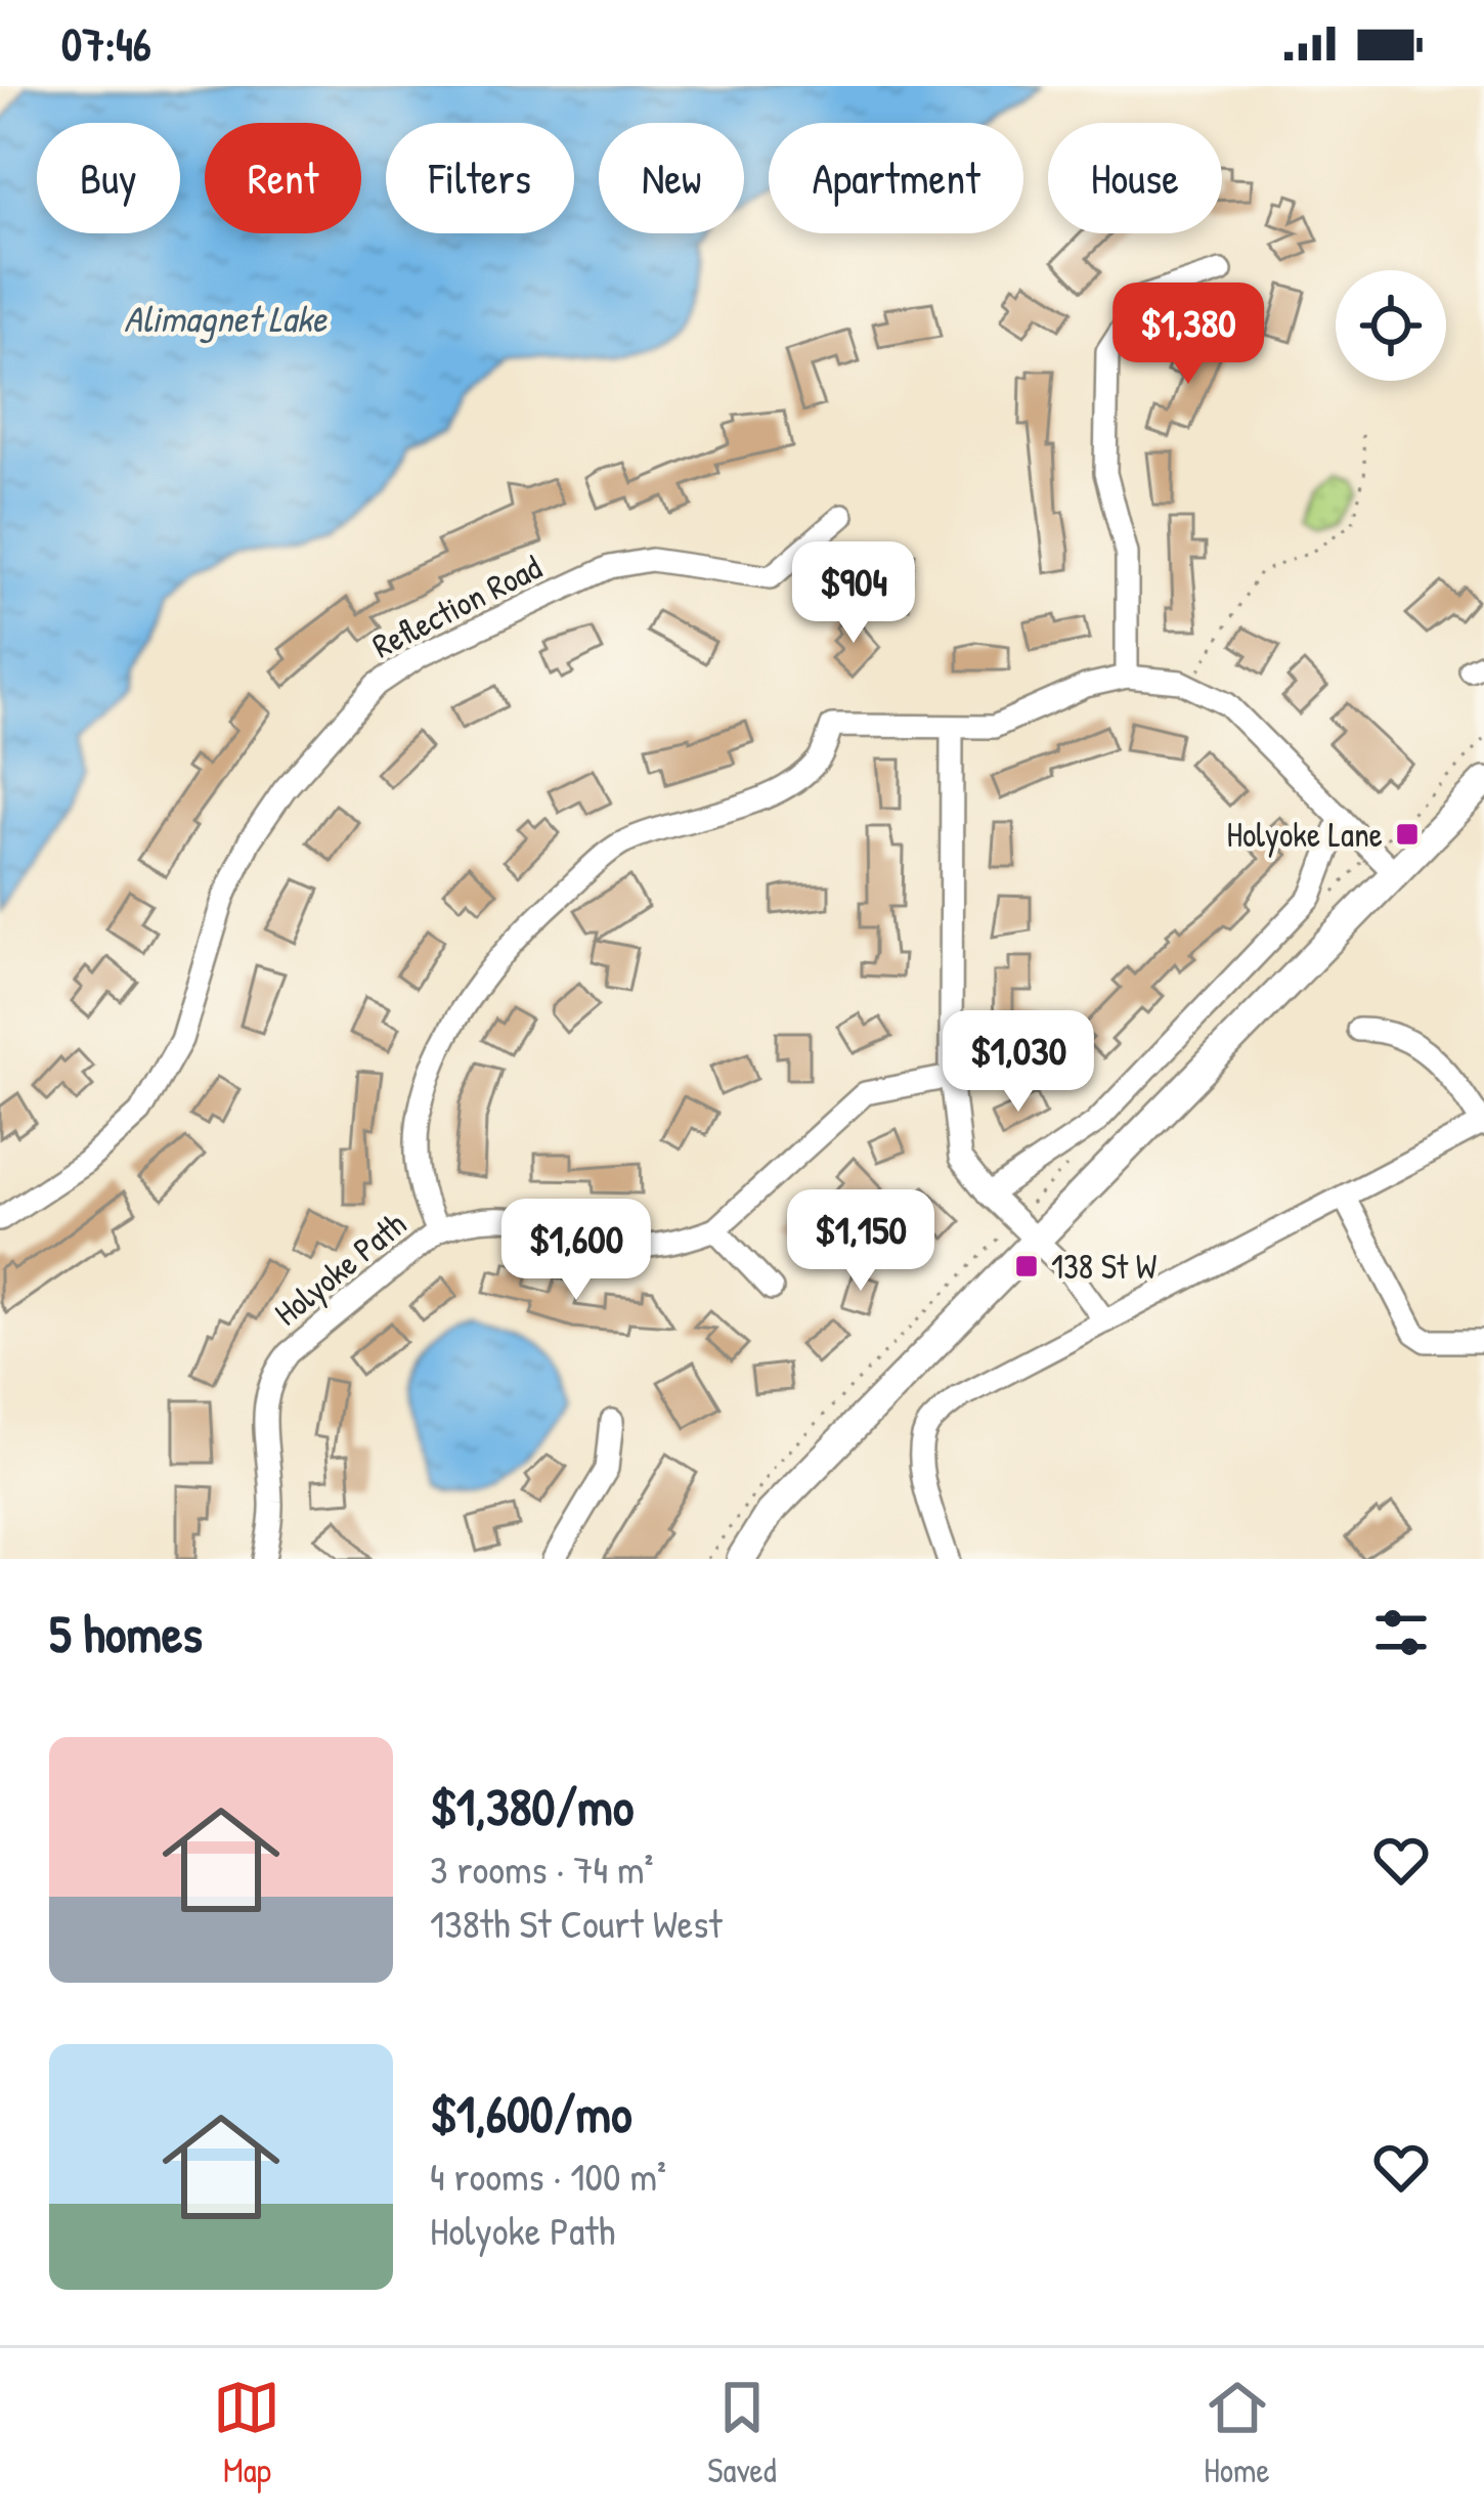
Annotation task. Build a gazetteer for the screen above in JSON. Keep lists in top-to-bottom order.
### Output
{
  "streets": {
    "street": ["Reflection Road", "Holyoke Path"]
  },
  "water": ["Alimagnet Lake"],
  "places": {
    "transit": ["Holyoke Lane", "138 St W"]
  },
  "page": {
    "status": "07:46",
    "chip": [
      "Buy",
      "Rent",
      "Filters",
      "New",
      "Apartment",
      "House"
    ],
    "price": [
      "$1,380",
      "$904",
      "$1,030",
      "$1,150",
      "$1,600"
    ],
    "heading": "5 homes",
    "list": [
      {
        "name": "$1,380/mo",
        "note": "3 rooms · 74 m² · 138th St Court West"
      },
      {
        "name": "$1,600/mo",
        "note": "4 rooms · 100 m² · Holyoke Path"
      }
    ],
    "tabs": ["Map", "Saved", "Home"]
  }
}
